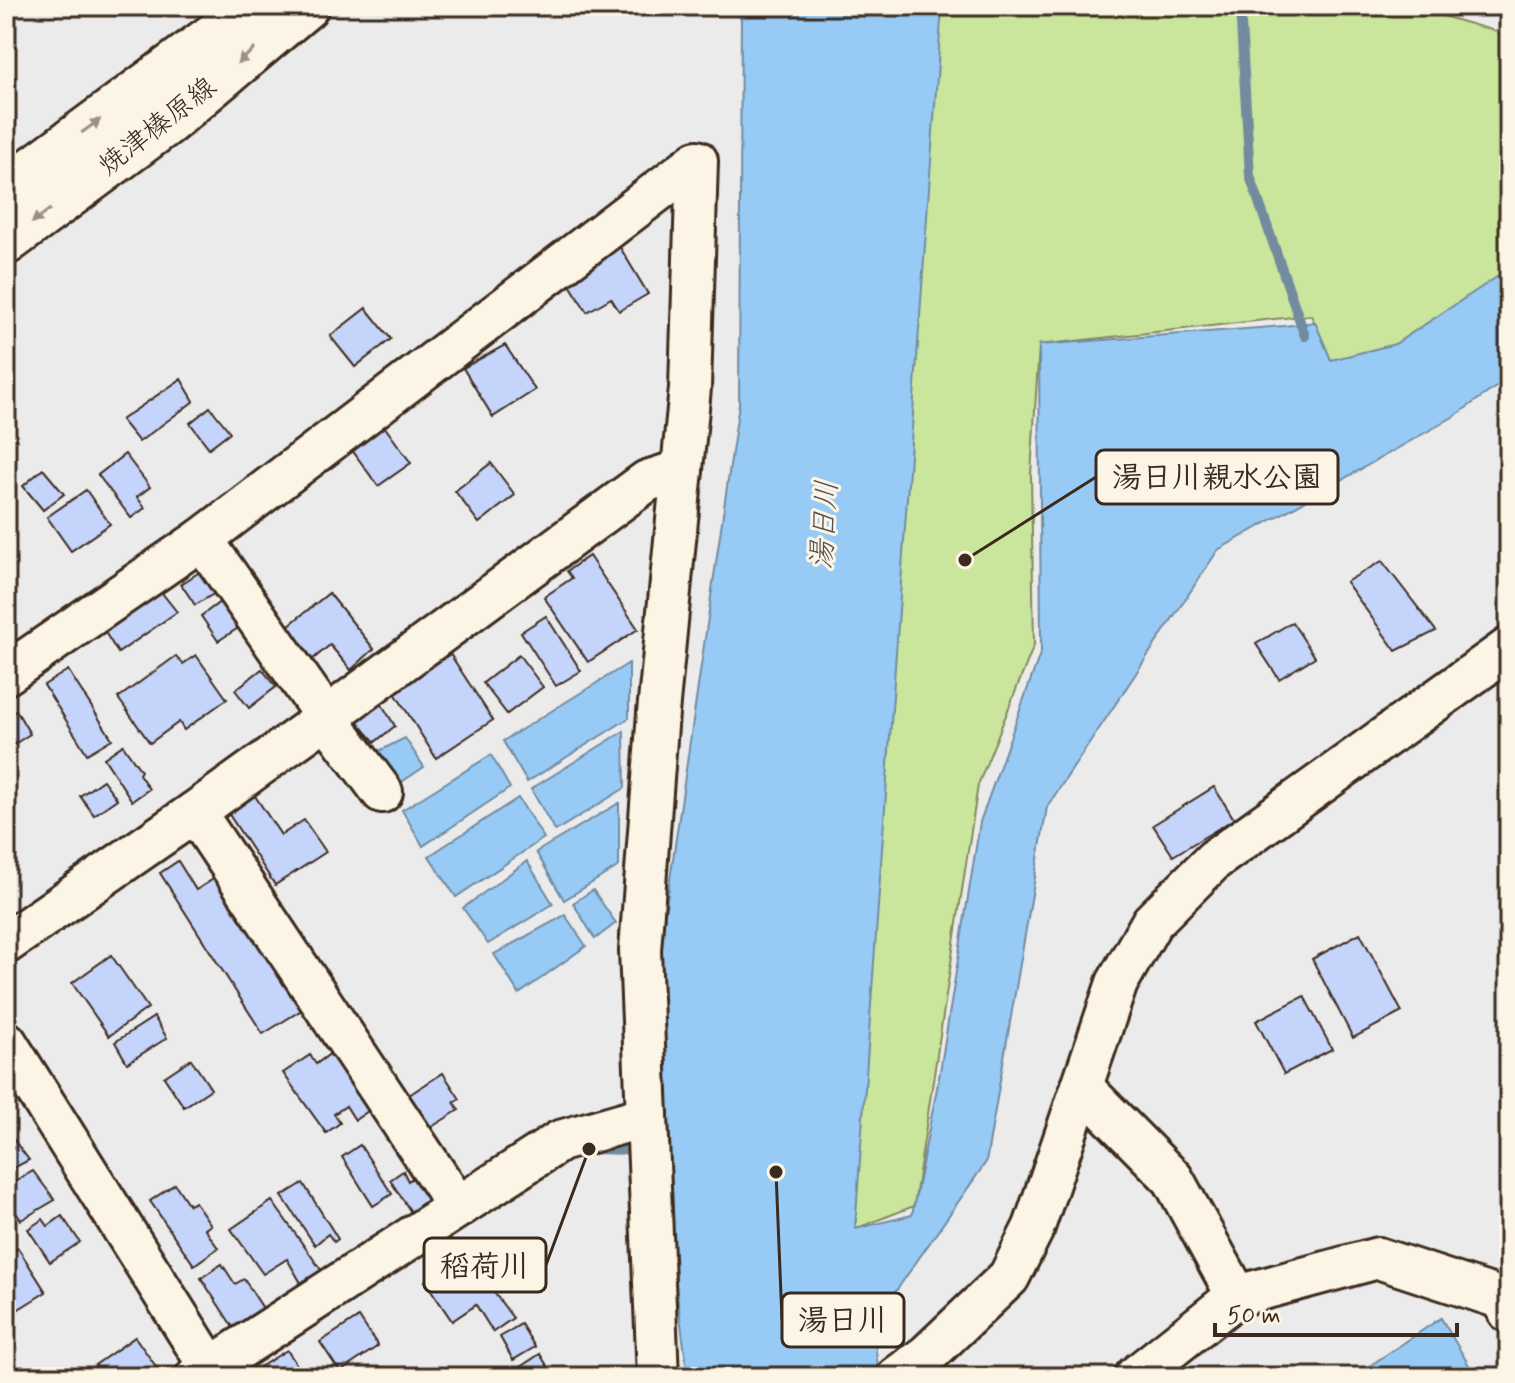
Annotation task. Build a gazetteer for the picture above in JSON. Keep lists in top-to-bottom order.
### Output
{
  "streets": {
    "main road": ["焼津榛原線"]
  },
  "water": ["湯日川"],
  "places": ["湯日川親水公園", "稻荷川", "湯日川"],
  "scale_bar": "50 m"
}
